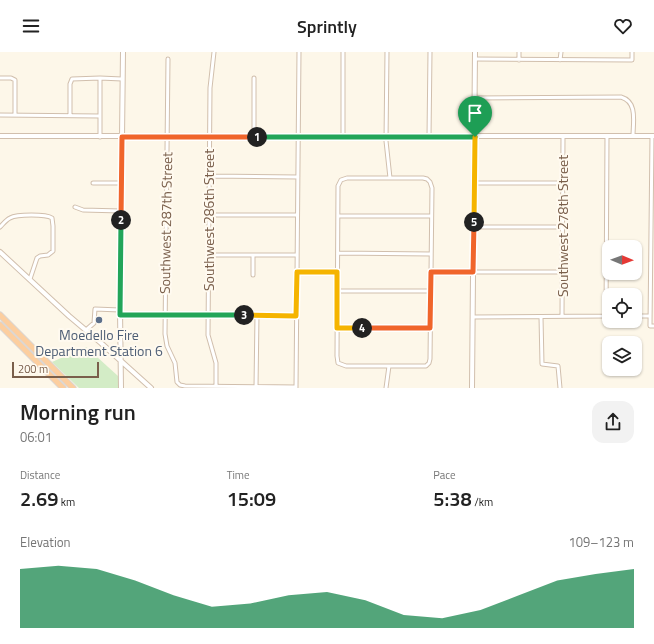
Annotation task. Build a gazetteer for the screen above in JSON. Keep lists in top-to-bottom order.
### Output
{
  "streets": {
    "street": ["Southwest 286th Street", "Southwest 287th Street", "Southwest 278th Street"]
  },
  "crossings": [
    ["Southwest 286th Street", "Southwest 287th Street"]
  ],
  "places": ["Moedello Fire Department Station 6"],
  "scale_bar": "200 m",
  "north": "right",
  "page": {
    "header": "Sprintly",
    "pins": [
      "1",
      "2",
      "5",
      "3",
      "4"
    ],
    "scale": "200 m",
    "heading": ["Morning run", "06:01"],
    "stats": [
      ["Distance", "2.69 km"],
      ["Time", "15:09"],
      ["Pace", "5:38 /km"]
    ],
    "chart": ["Elevation", "109–123 m"]
  }
}
